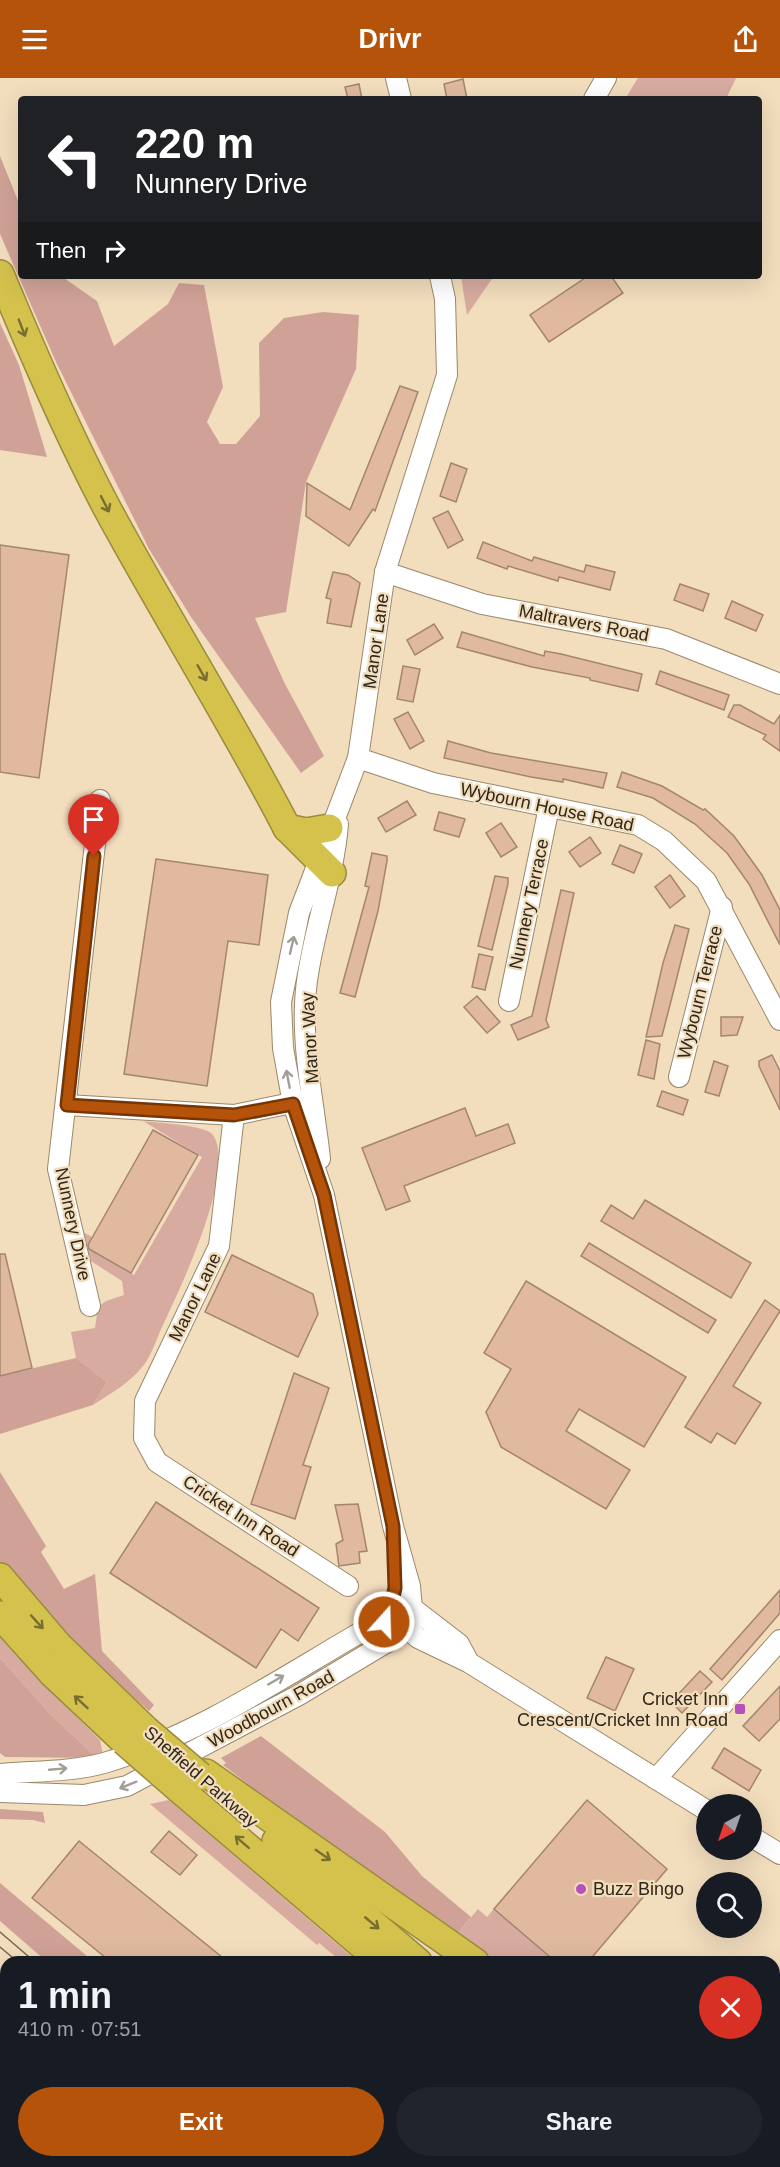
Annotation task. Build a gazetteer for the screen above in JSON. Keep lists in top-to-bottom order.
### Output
{
  "streets": {
    "highway": ["Sheffield Parkway"],
    "street": [
      "Maltravers Road",
      "Manor Lane",
      "Wybourn House Road",
      "Nunnery Terrace",
      "Wybourn Terrace",
      "Manor Way",
      "Nunnery Drive",
      "Cricket Inn Road",
      "Woodbourn Road"
    ]
  },
  "crossings": [
    ["Maltravers Road", "Manor Lane"],
    ["Manor Lane", "Wybourn House Road"],
    ["Manor Lane", "Manor Way"],
    ["Manor Lane", "Cricket Inn Road"],
    ["Wybourn House Road", "Nunnery Terrace"],
    ["Wybourn House Road", "Wybourn Terrace"],
    ["Manor Way", "Woodbourn Road"]
  ],
  "places": {
    "transit": ["Cricket Inn Crescent/Cricket Inn Road"],
    "other": ["Buzz Bingo"]
  },
  "north": "bottom left",
  "page": {
    "header": "Drivr",
    "turn": ["220 m", "Nunnery Drive"],
    "then": "Then",
    "heading": ["1 min", "410 m · 07:51"],
    "buttons": ["Exit", "Share"]
  }
}
